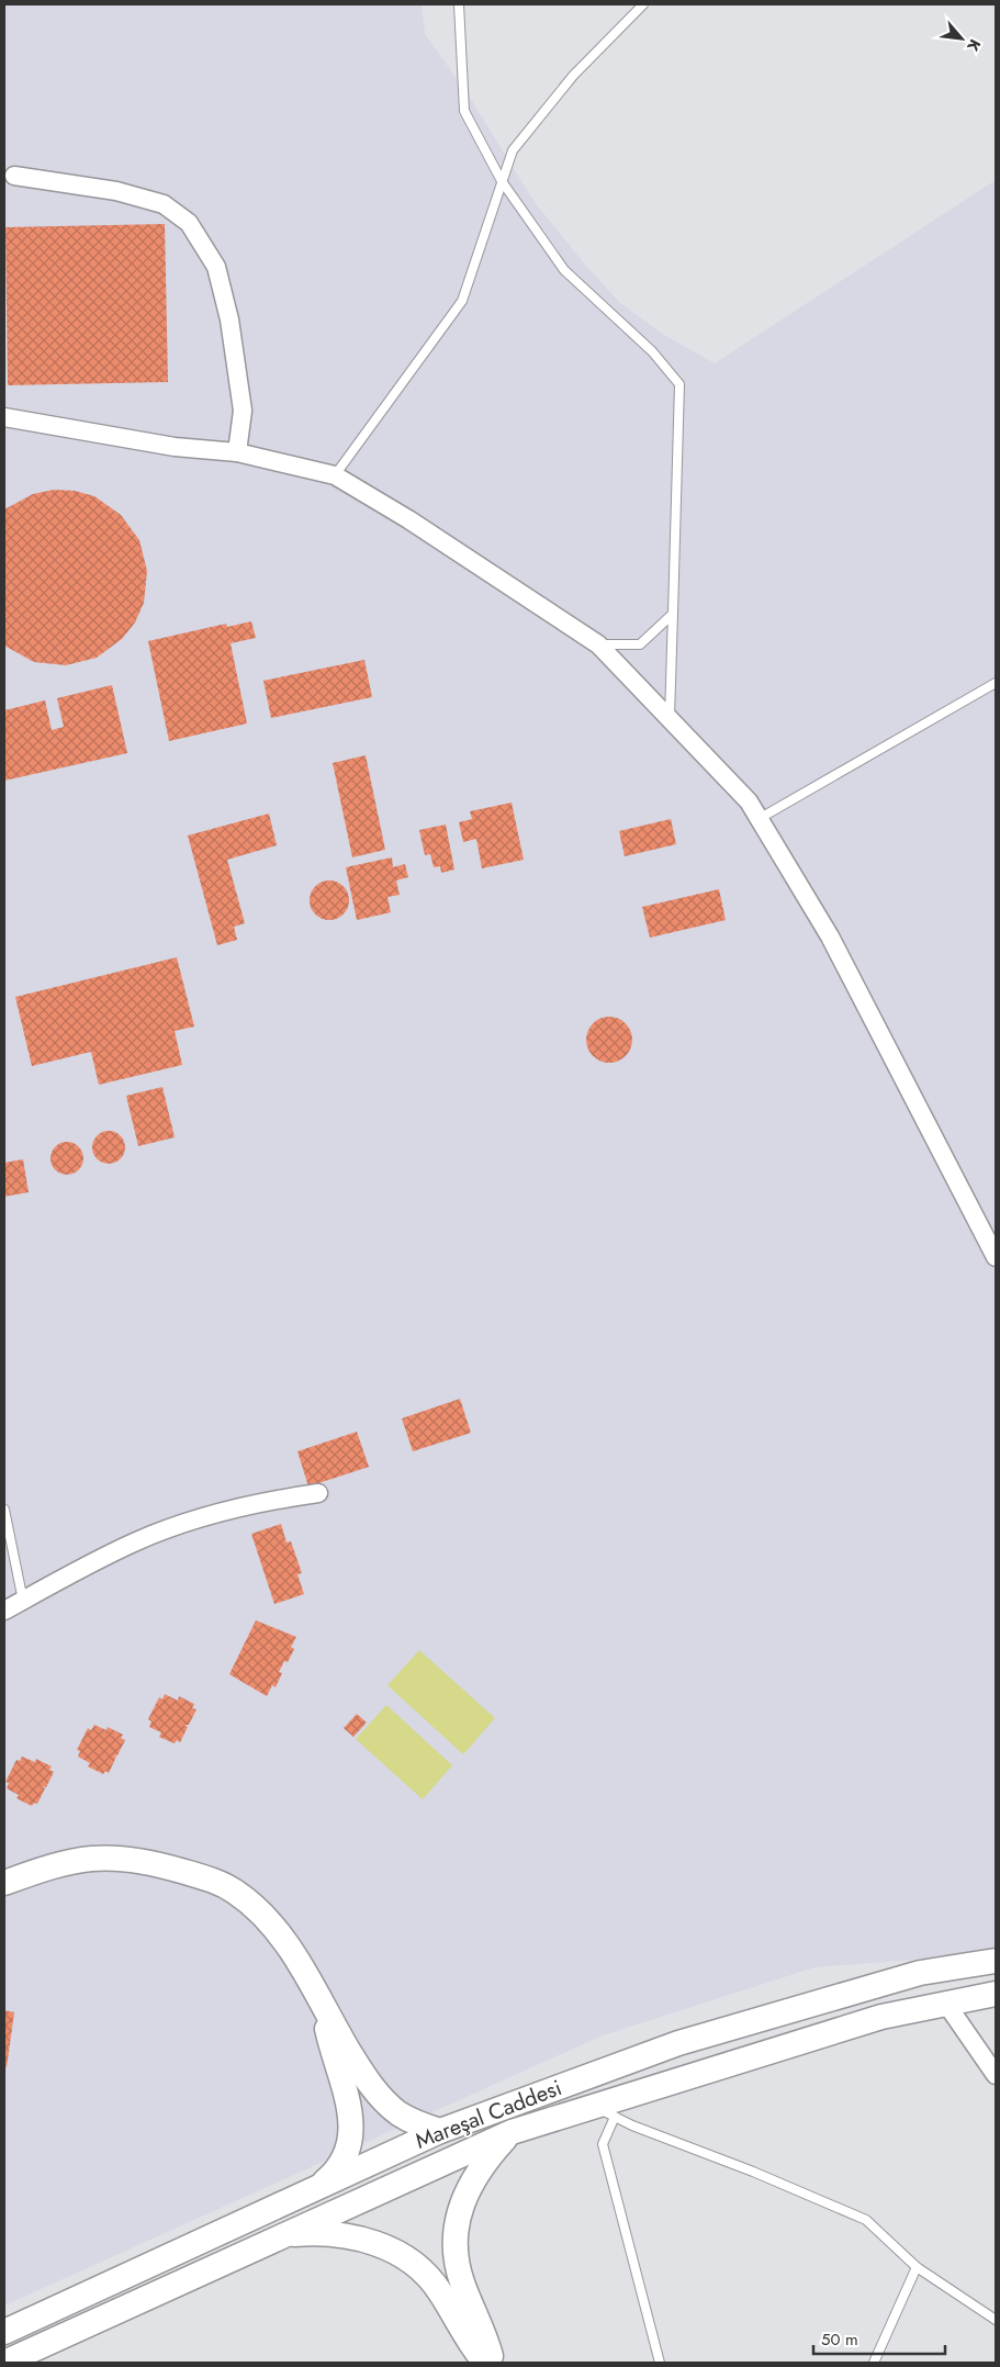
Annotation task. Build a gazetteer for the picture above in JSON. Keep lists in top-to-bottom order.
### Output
{
  "streets": {
    "street": ["Mareşal Caddesi"]
  },
  "scale_bar": "50 m",
  "north": "bottom right"
}
